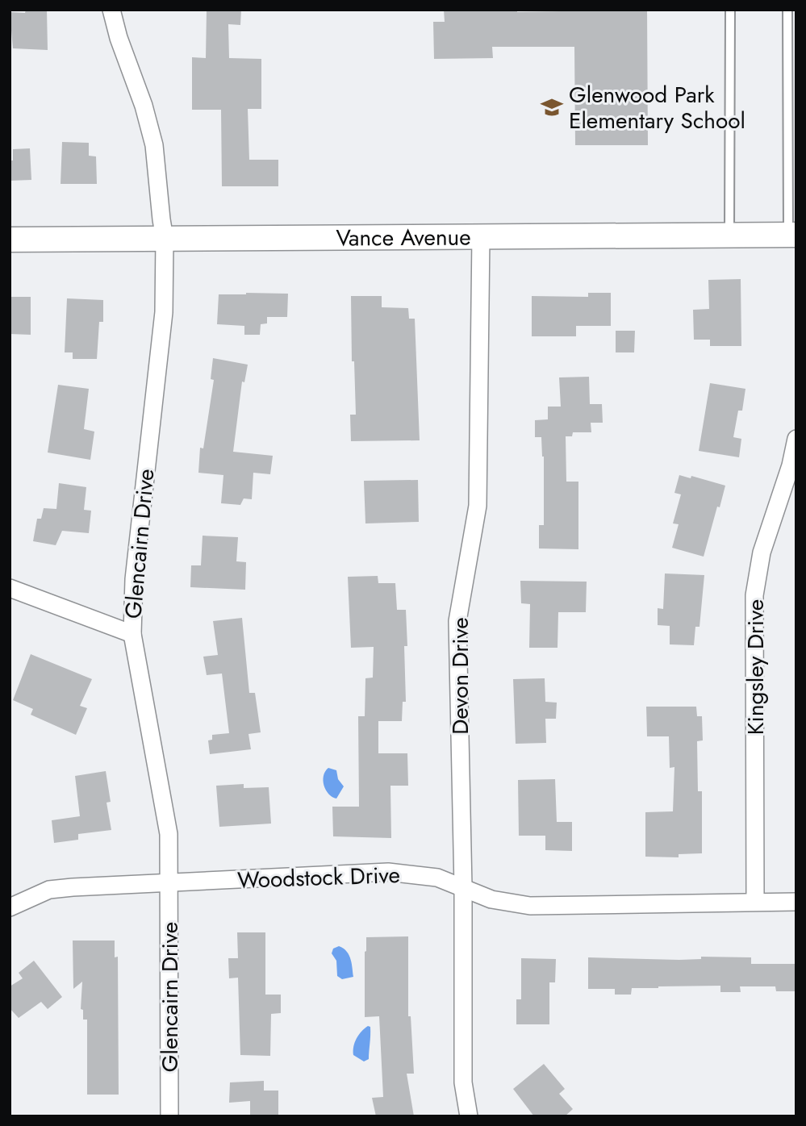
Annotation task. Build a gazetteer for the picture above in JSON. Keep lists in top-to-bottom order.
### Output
{
  "streets": {
    "street": [
      "Vance Avenue",
      "Glencairn Drive",
      "Kingsley Drive",
      "Devon Drive",
      "Woodstock Drive"
    ]
  },
  "crossings": [
    ["Vance Avenue", "Glencairn Drive"],
    ["Vance Avenue", "Devon Drive"],
    ["Glencairn Drive", "Woodstock Drive"],
    ["Kingsley Drive", "Woodstock Drive"],
    ["Devon Drive", "Woodstock Drive"]
  ],
  "places": {
    "school or university": ["Glenwood Park Elementary School"]
  }
}
